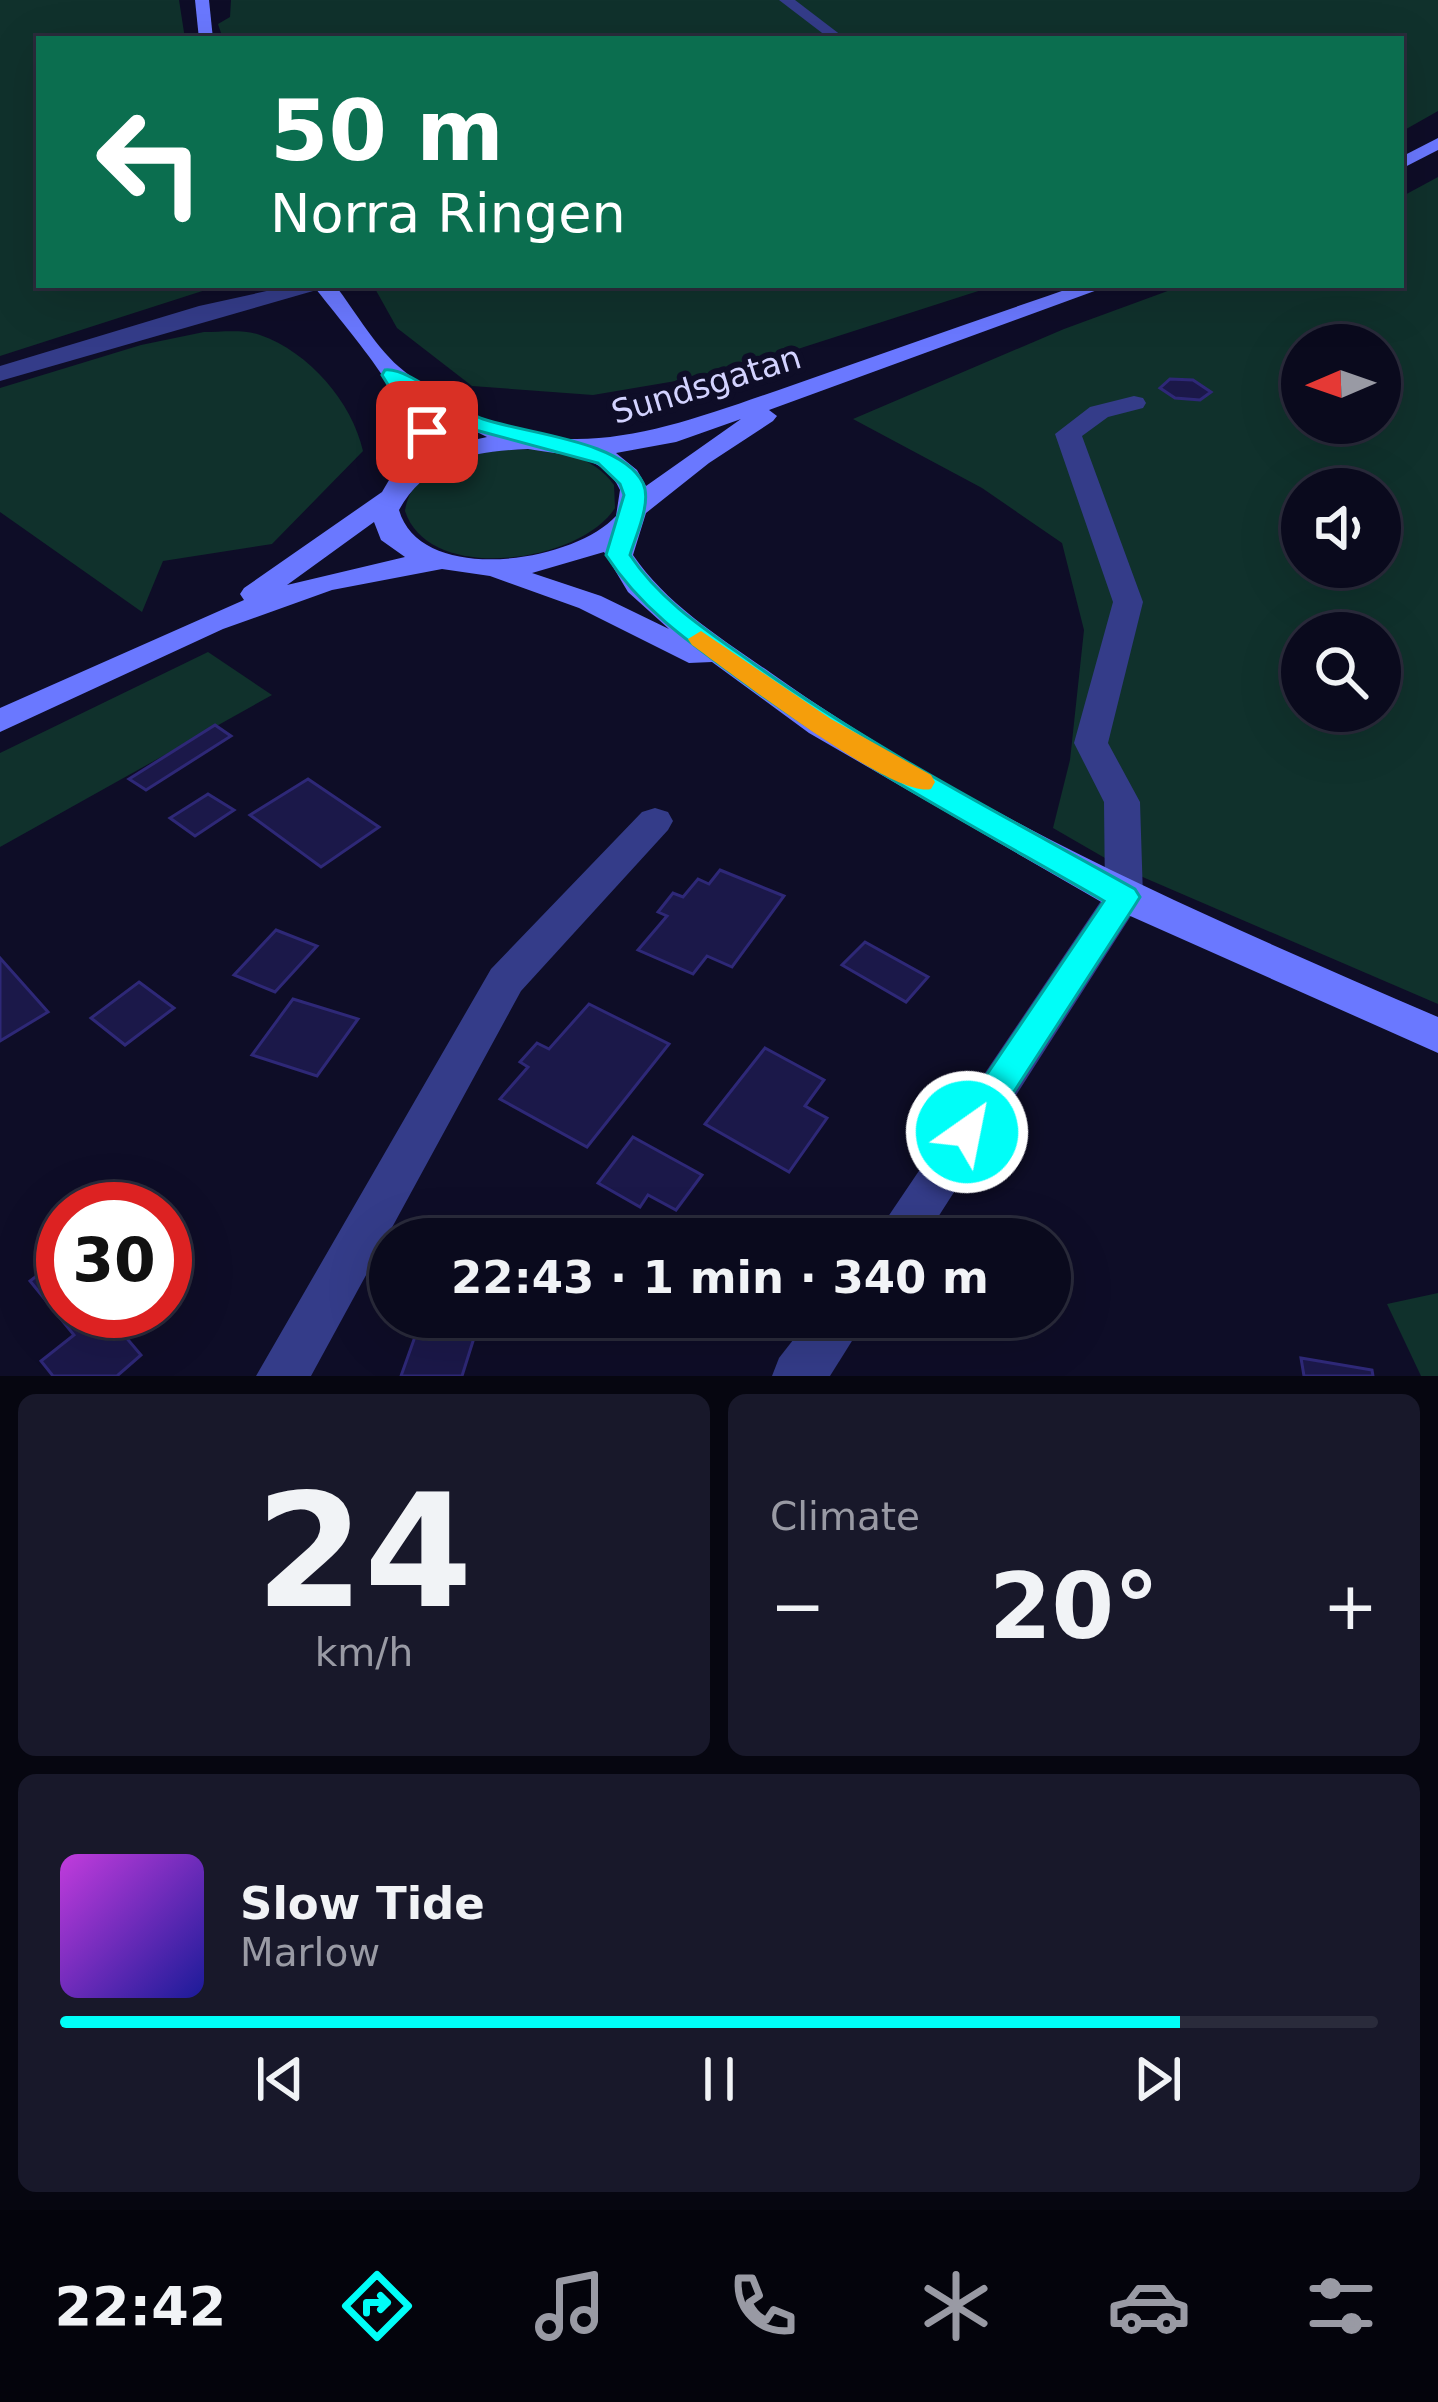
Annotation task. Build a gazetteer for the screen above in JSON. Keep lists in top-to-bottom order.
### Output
{
  "streets": {
    "main road": ["Sundsgatan"]
  },
  "north": "left",
  "page": {
    "turn": ["50 m", "Norra Ringen"],
    "limit": "30",
    "trip": "22:43 · 1 min · 340 m",
    "tile": [
      ["24", "km/h"],
      "Climate"
    ],
    "heat": ["−", "20°", "+"],
    "song": ["Slow Tide", "Marlow"],
    "tabs": "22:42"
  }
}
